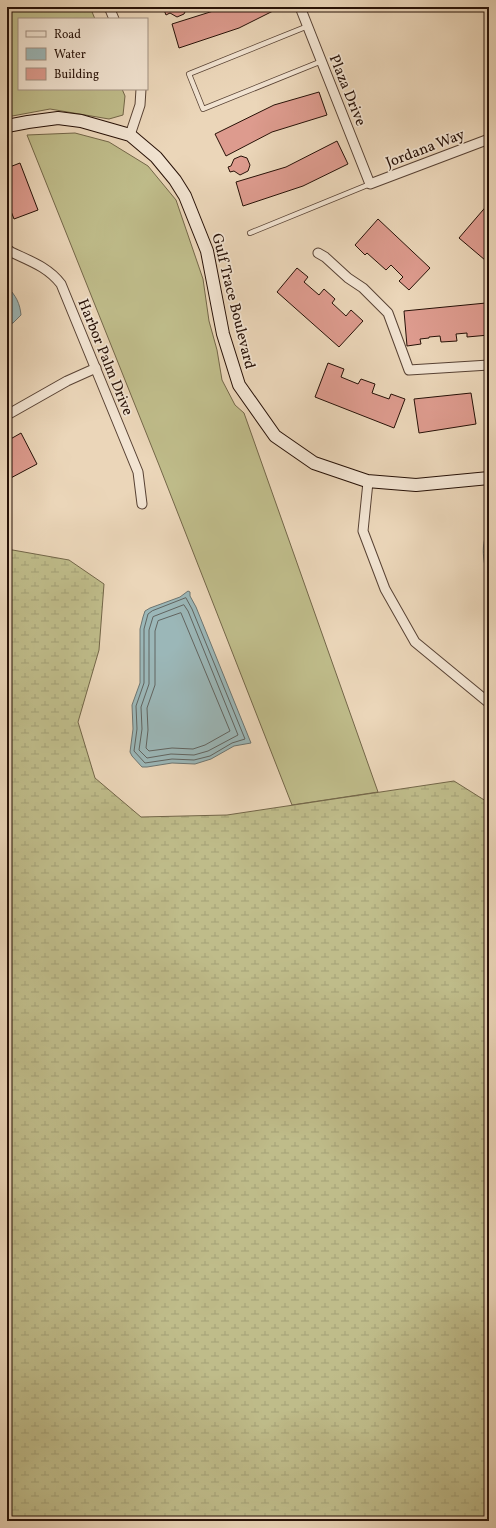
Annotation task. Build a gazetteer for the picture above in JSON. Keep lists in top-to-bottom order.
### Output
{
  "streets": {
    "street": [
      "Plaza Drive",
      "Jordana Way",
      "Gulf Trace Boulevard",
      "Harbor Palm Drive"
    ]
  },
  "crossings": [
    ["Plaza Drive", "Jordana Way"]
  ],
  "legend": ["Road", "Water", "Building"]
}
